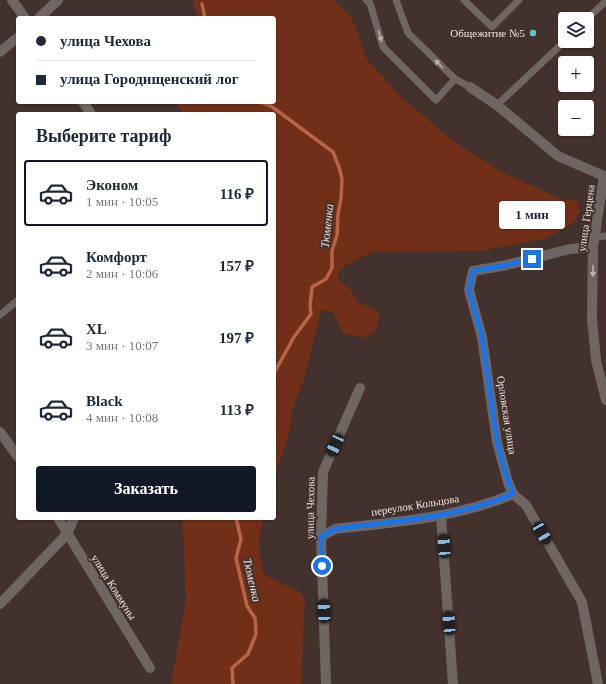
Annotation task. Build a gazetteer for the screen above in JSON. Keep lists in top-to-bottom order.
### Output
{
  "streets": {
    "street": [
      "улица Герцена",
      "Орловская улица",
      "переулок Кольцова",
      "улица Чехова",
      "улица Коммуны"
    ]
  },
  "crossings": [
    ["улица Герцена", "Орловская улица"],
    ["Орловская улица", "переулок Кольцова"],
    ["переулок Кольцова", "улица Чехова"]
  ],
  "one_way": ["улица Герцена"],
  "water": ["Тюменка"],
  "places": ["Общежитие №5"],
  "page": {
    "map_buttons": ["+", "−"],
    "banner": ["улица Чехова", "улица Городищенский лог"],
    "heading": "Выберите тариф",
    "list": [
      {
        "name": "Эконом",
        "note": "1 мин · 10:05",
        "value": "116 ₽"
      },
      {
        "name": "Комфорт",
        "note": "2 мин · 10:06",
        "value": "157 ₽"
      },
      {
        "name": "XL",
        "note": "3 мин · 10:07",
        "value": "197 ₽"
      },
      {
        "name": "Black",
        "note": "4 мин · 10:08",
        "value": "113 ₽"
      }
    ],
    "bubble": "1 мин",
    "buttons": "Заказать"
  }
}
